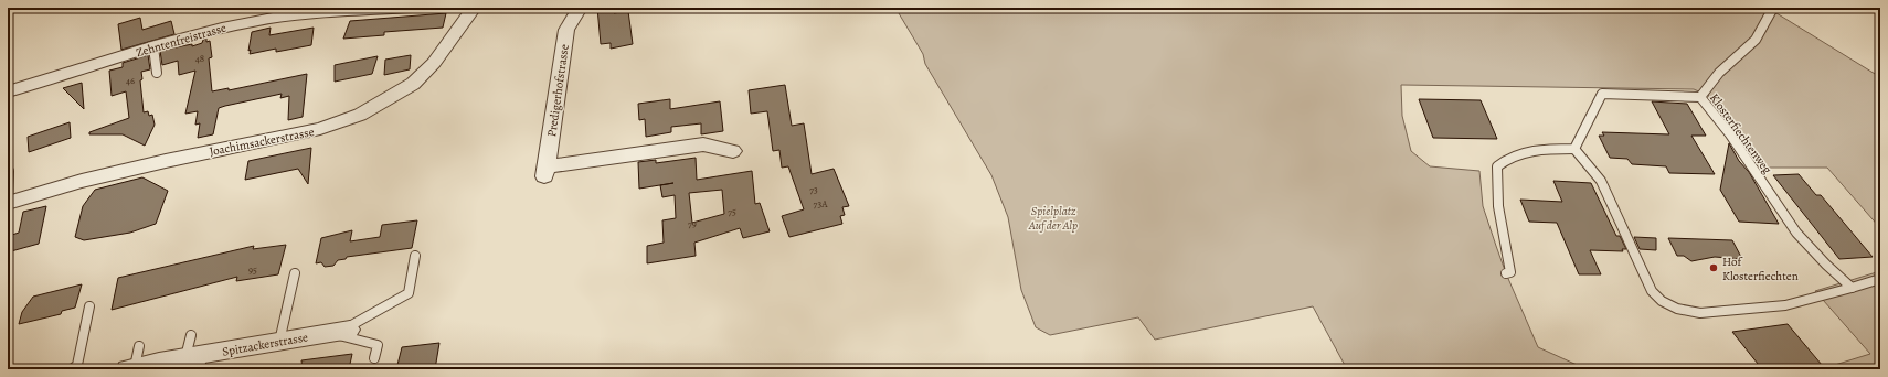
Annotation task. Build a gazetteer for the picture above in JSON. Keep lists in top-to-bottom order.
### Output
{
  "streets": {
    "street": [
      "Zehntenfreistrasse",
      "Predigerhofstrasse",
      "Joachimsackerstrasse",
      "Spitzackerstrasse"
    ],
    "lane": ["Klosterfiechtenweg"]
  },
  "parks": ["Spielplatz Auf der Alp"],
  "places": ["Hof Klosterfiechten"],
  "house_numbers": [
    "48",
    "46",
    "73",
    "73A",
    "75",
    "79",
    "95"
  ]
}
